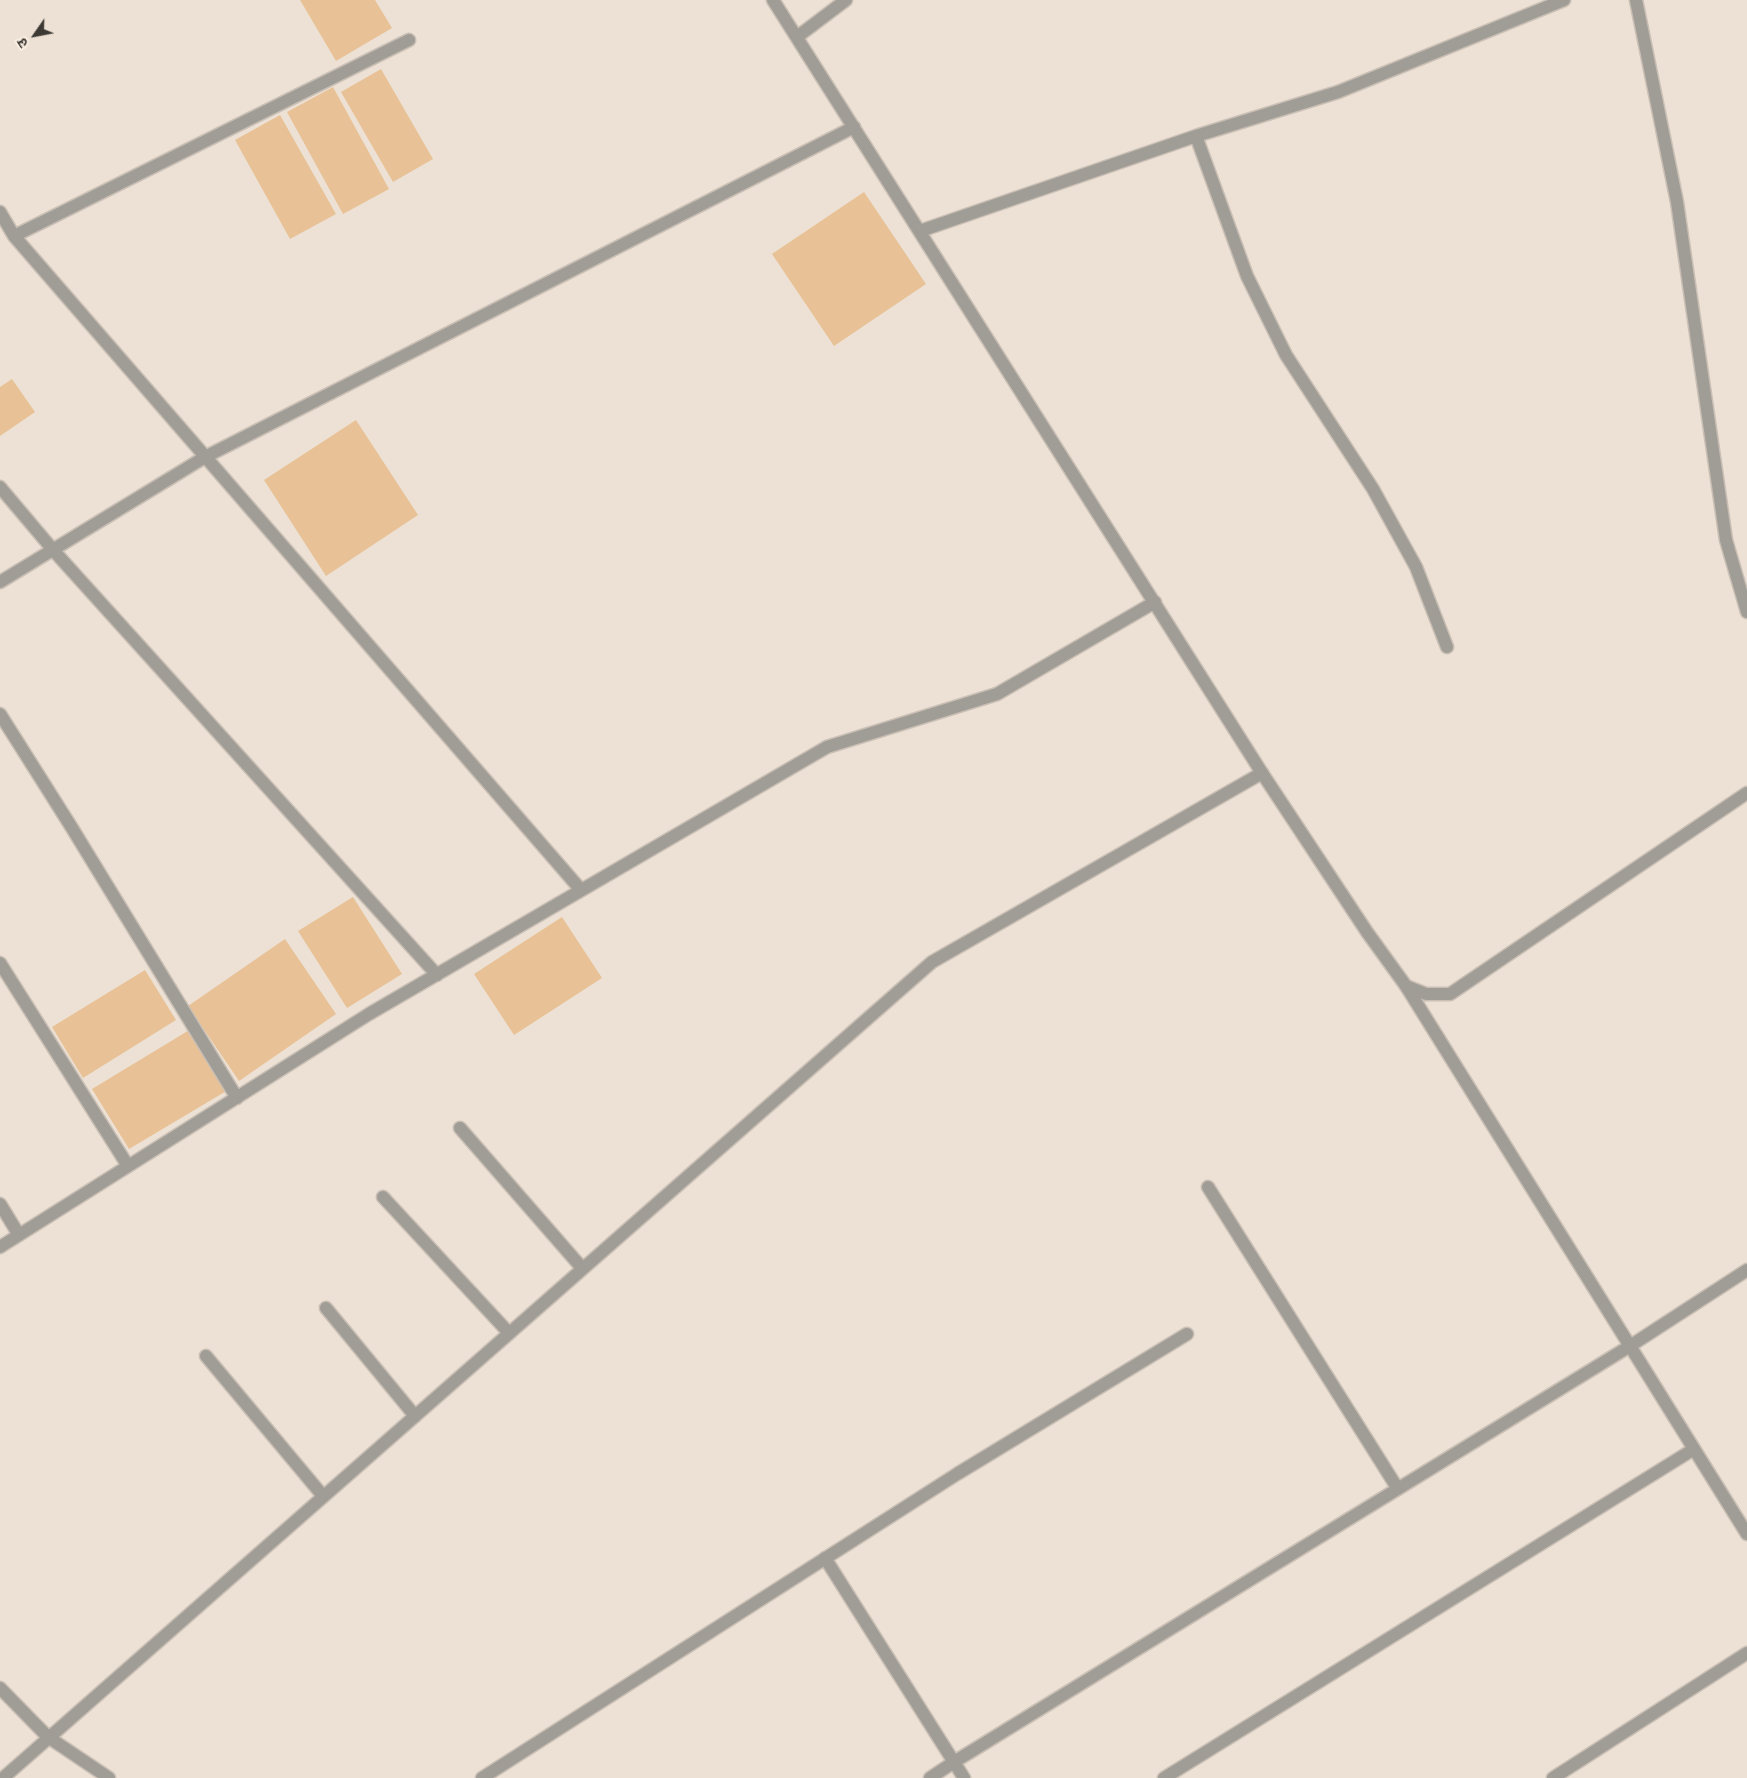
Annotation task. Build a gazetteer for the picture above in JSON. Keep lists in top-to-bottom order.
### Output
{
  "north": "bottom left"
}
